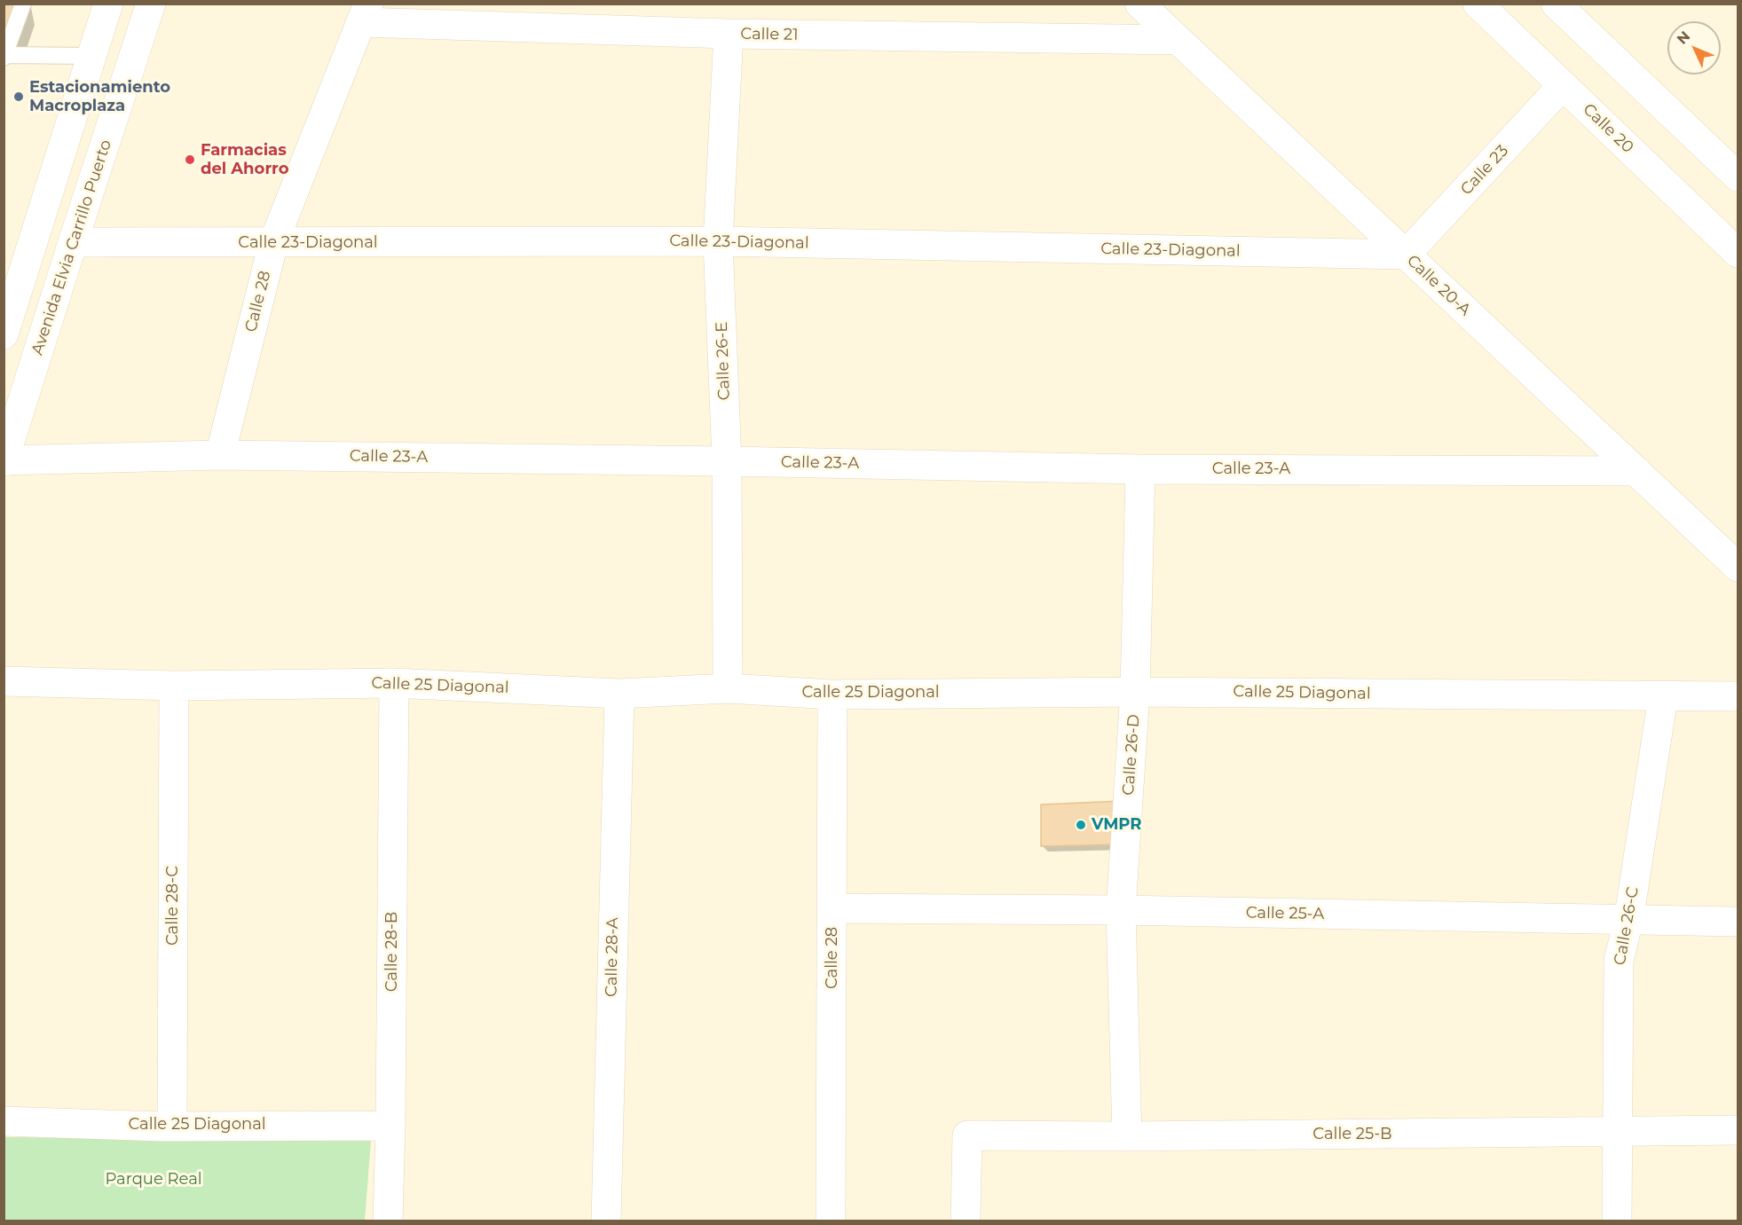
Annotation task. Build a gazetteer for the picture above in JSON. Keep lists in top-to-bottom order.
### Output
{
  "streets": {
    "street": [
      "Calle 21",
      "Calle 20",
      "Calle 23",
      "Calle 23-Diagonal",
      "Avenida Elvia Carrillo Puerto",
      "Calle 20-A",
      "Calle 28",
      "Calle 26-E",
      "Calle 23-A",
      "Calle 25 Diagonal",
      "Calle 26-D",
      "Calle 28-C",
      "Calle 25-A",
      "Calle 26-C",
      "Calle 28-B",
      "Calle 28-A",
      "Calle 25-B"
    ]
  },
  "crossings": [
    ["Calle 21", "Calle 20-A"],
    ["Calle 21", "Calle 28"],
    ["Calle 21", "Calle 26-E"],
    ["Calle 20", "Calle 23"],
    ["Calle 23", "Calle 23-Diagonal"],
    ["Calle 23", "Calle 20-A"],
    ["Calle 23-Diagonal", "Avenida Elvia Carrillo Puerto"],
    ["Calle 23-Diagonal", "Calle 20-A"],
    ["Calle 23-Diagonal", "Calle 28"],
    ["Calle 23-Diagonal", "Calle 26-E"],
    ["Avenida Elvia Carrillo Puerto", "Calle 23-A"],
    ["Calle 20-A", "Calle 23-A"],
    ["Calle 28", "Calle 23-A"],
    ["Calle 28", "Calle 25 Diagonal"],
    ["Calle 28", "Calle 25-A"],
    ["Calle 26-E", "Calle 23-A"],
    ["Calle 26-E", "Calle 25 Diagonal"],
    ["Calle 23-A", "Calle 26-D"],
    ["Calle 25 Diagonal", "Calle 26-D"],
    ["Calle 25 Diagonal", "Calle 28-C"],
    ["Calle 25 Diagonal", "Calle 26-C"],
    ["Calle 25 Diagonal", "Calle 28-B"],
    ["Calle 25 Diagonal", "Calle 28-A"],
    ["Calle 26-D", "Calle 25-A"],
    ["Calle 26-D", "Calle 25-B"],
    ["Calle 25-A", "Calle 26-C"],
    ["Calle 26-C", "Calle 25-B"]
  ],
  "parks": ["Parque Real"],
  "places": ["Estacionamiento Macroplaza", "Farmacias del Ahorro", "VMPR"],
  "north": "top left"
}
